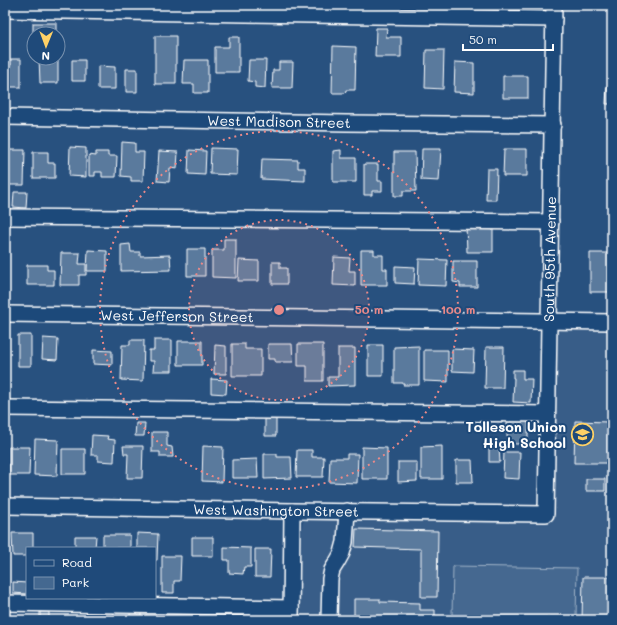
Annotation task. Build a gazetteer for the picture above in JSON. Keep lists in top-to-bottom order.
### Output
{
  "streets": {
    "street": [
      "West Madison Street",
      "South 95th Avenue",
      "West Jefferson Street",
      "West Washington Street"
    ]
  },
  "crossings": [
    ["West Madison Street", "South 95th Avenue"],
    ["South 95th Avenue", "West Jefferson Street"],
    ["South 95th Avenue", "West Washington Street"]
  ],
  "places": {
    "school or university": ["Tolleson Union High School"]
  },
  "legend": ["Road", "Park"],
  "scale_bar": "50 m",
  "north": "bottom",
  "rings": ["50 m", "100 m"]
}
